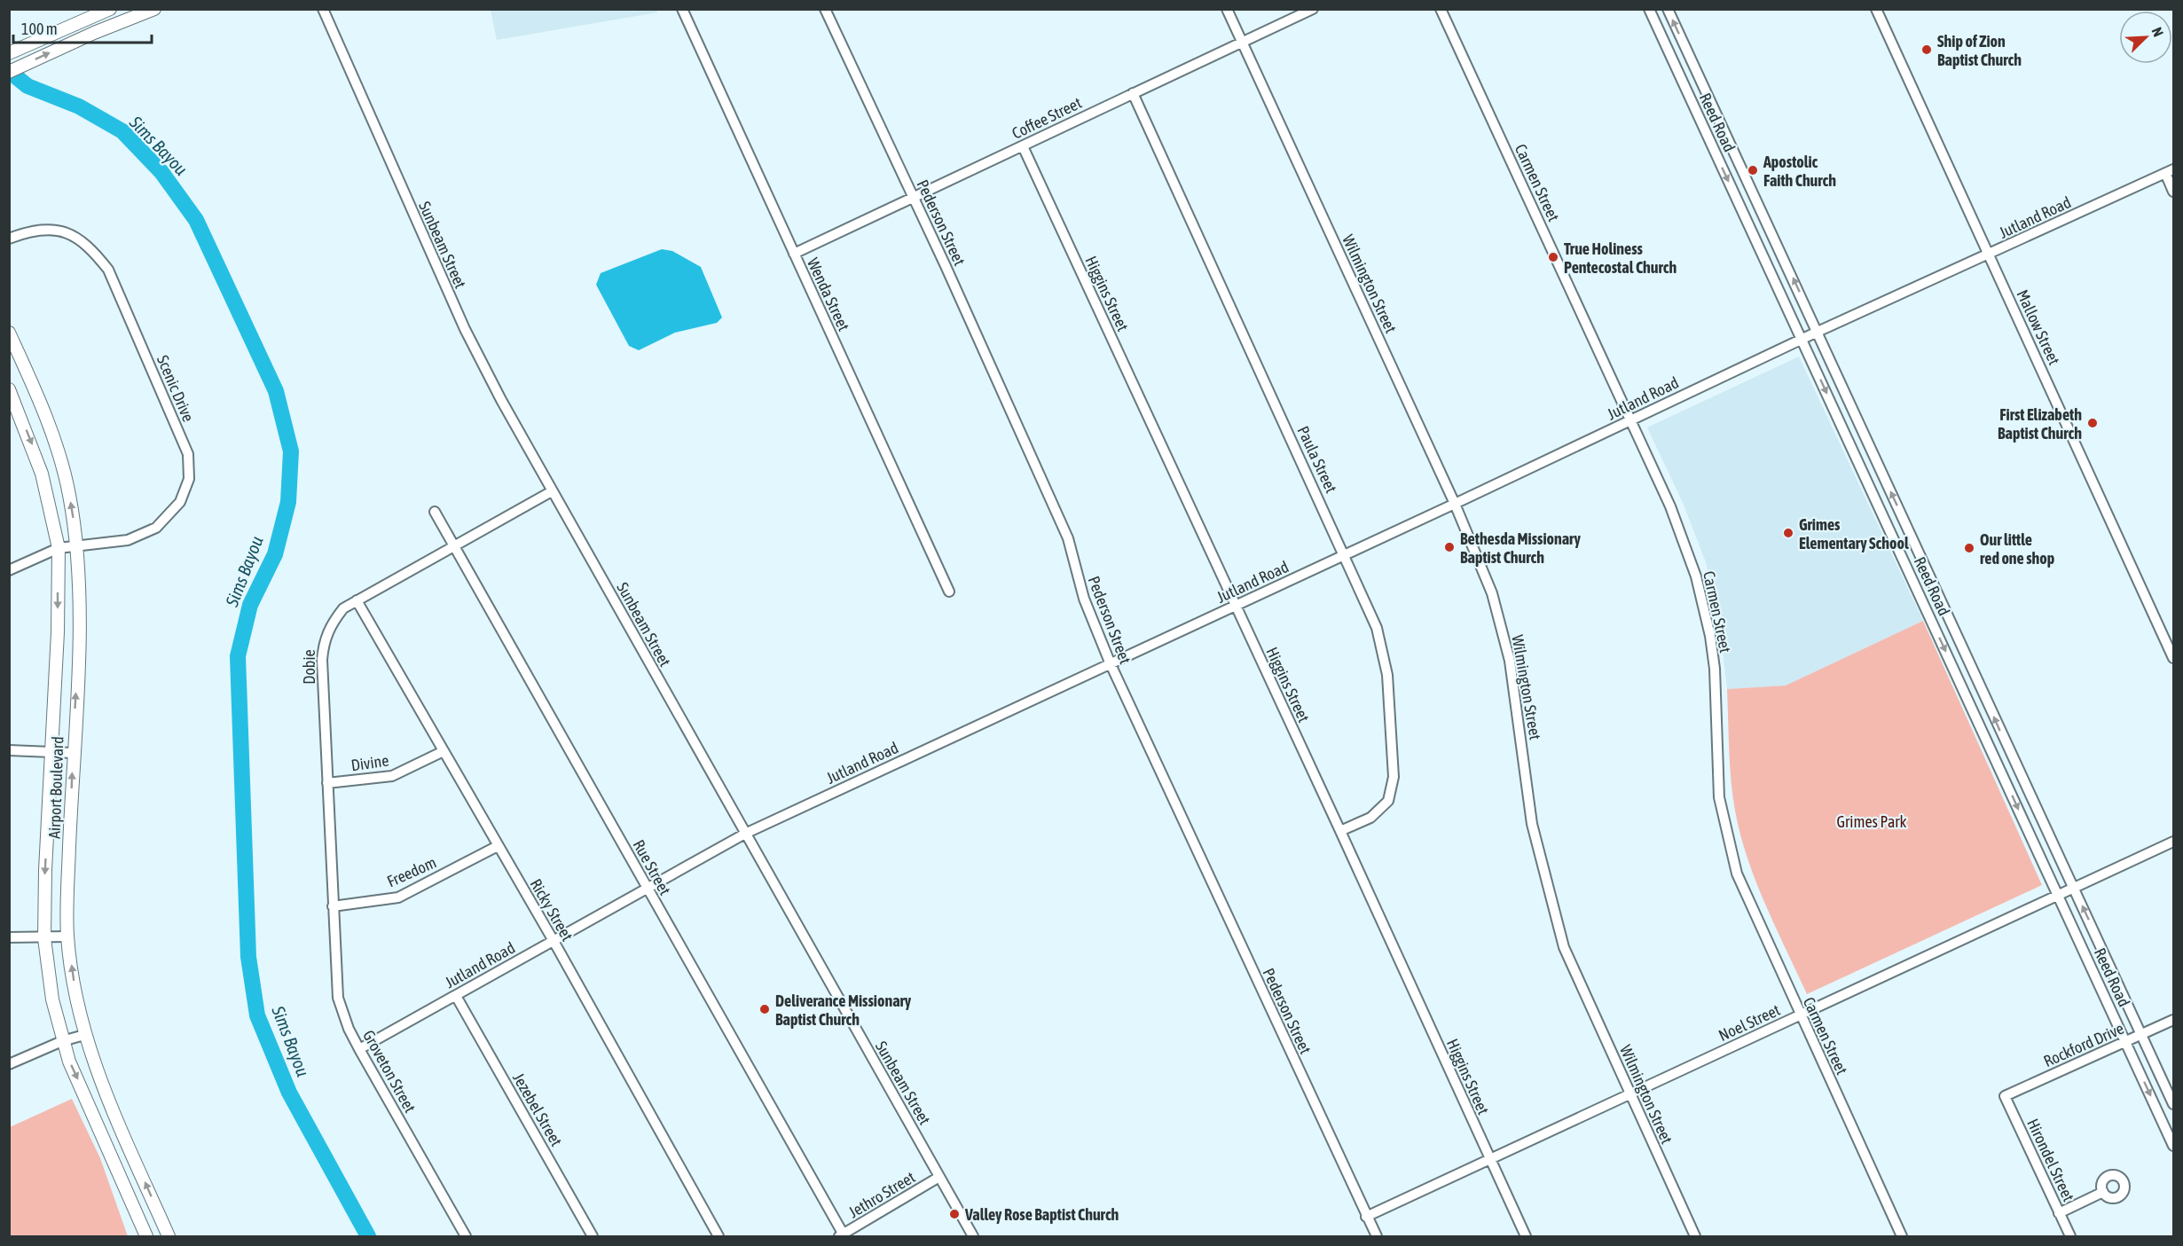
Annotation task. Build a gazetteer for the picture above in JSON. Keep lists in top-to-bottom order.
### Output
{
  "streets": {
    "main road": ["Airport Boulevard"],
    "street": [
      "Coffee Street",
      "Reed Road",
      "Carmen Street",
      "Jutland Road",
      "Pederson Street",
      "Sunbeam Street",
      "Wilmington Street",
      "Higgins Street",
      "Wenda Street",
      "Mallow Street",
      "Scenic Drive",
      "Paula Street",
      "Dobie",
      "Divine",
      "Rue Street",
      "Freedom",
      "Ricky Street",
      "Noel Street",
      "Rockford Drive",
      "Groveton Street",
      "Jezebel Street",
      "Hirondel Street",
      "Jethro Street"
    ]
  },
  "crossings": [
    ["Coffee Street", "Pederson Street"],
    ["Coffee Street", "Wilmington Street"],
    ["Coffee Street", "Higgins Street"],
    ["Coffee Street", "Wenda Street"],
    ["Coffee Street", "Paula Street"],
    ["Reed Road", "Jutland Road"],
    ["Reed Road", "Noel Street"],
    ["Reed Road", "Rockford Drive"],
    ["Carmen Street", "Jutland Road"],
    ["Carmen Street", "Noel Street"],
    ["Jutland Road", "Pederson Street"],
    ["Jutland Road", "Sunbeam Street"],
    ["Jutland Road", "Wilmington Street"],
    ["Jutland Road", "Higgins Street"],
    ["Jutland Road", "Mallow Street"],
    ["Jutland Road", "Paula Street"],
    ["Jutland Road", "Rue Street"],
    ["Jutland Road", "Ricky Street"],
    ["Jutland Road", "Groveton Street"],
    ["Jutland Road", "Jezebel Street"],
    ["Pederson Street", "Noel Street"],
    ["Sunbeam Street", "Dobie"],
    ["Sunbeam Street", "Jethro Street"],
    ["Wilmington Street", "Noel Street"],
    ["Higgins Street", "Paula Street"],
    ["Higgins Street", "Noel Street"],
    ["Scenic Drive", "Airport Boulevard"],
    ["Dobie", "Divine"],
    ["Dobie", "Rue Street"],
    ["Dobie", "Freedom"],
    ["Dobie", "Ricky Street"],
    ["Dobie", "Groveton Street"],
    ["Divine", "Ricky Street"],
    ["Rue Street", "Jethro Street"],
    ["Freedom", "Ricky Street"],
    ["Freedom", "Groveton Street"],
    ["Rockford Drive", "Hirondel Street"]
  ],
  "water": ["Sims Bayou"],
  "parks": ["Grimes Park"],
  "places": [
    "Ship of Zion Baptist Church",
    "Apostolic Faith Church",
    "True Holiness Pentecostal Church",
    "First Elizabeth Baptist Church",
    "Grimes Elementary School",
    "Bethesda Missionary Baptist Church",
    "Our little red one shop",
    "Deliverance Missionary Baptist Church",
    "Valley Rose Baptist Church"
  ],
  "scale_bar": "100 m",
  "north": "top right"
}
